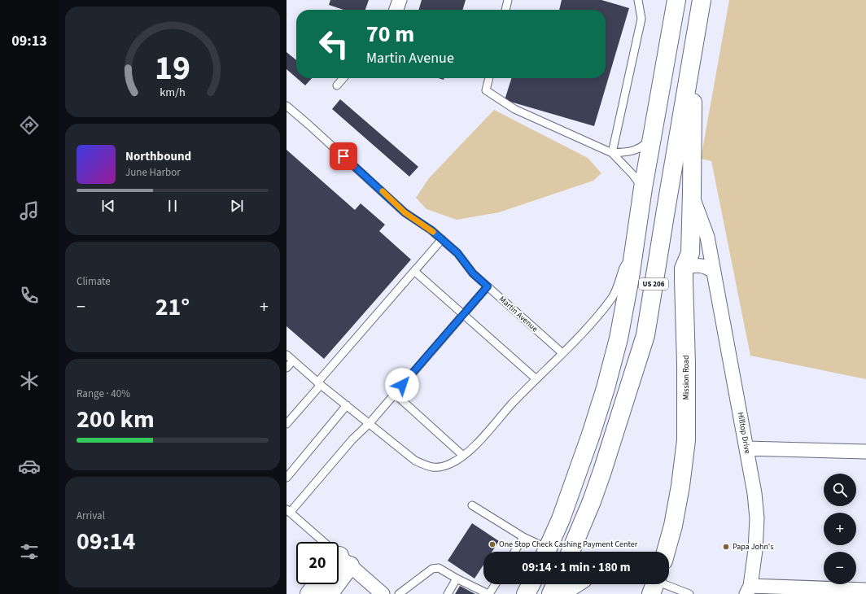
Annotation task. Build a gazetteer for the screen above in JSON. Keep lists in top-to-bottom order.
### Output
{
  "streets": {
    "main road": ["US 206", "Mission Road"],
    "street": ["Hilltop Drive"],
    "lane": ["Martin Avenue"]
  },
  "crossings": [
    ["US 206", "Mission Road"],
    ["Mission Road", "Hilltop Drive"]
  ],
  "places": ["One Stop Check Cashing Payment Center", "Papa John's"],
  "page": {
    "tabs": "09:13",
    "turn": ["70 m", "Martin Avenue"],
    "song": ["Northbound", "June Harbor"],
    "tile": [
      "Climate",
      ["Range · 40%", "200 km"],
      ["Arrival", "09:14"]
    ],
    "heat": ["−", "21°", "+"],
    "map_buttons": ["+", "−"],
    "limit": "20",
    "trip": "09:14 · 1 min · 180 m",
    "gauge": ["19", "km/h"]
  }
}
